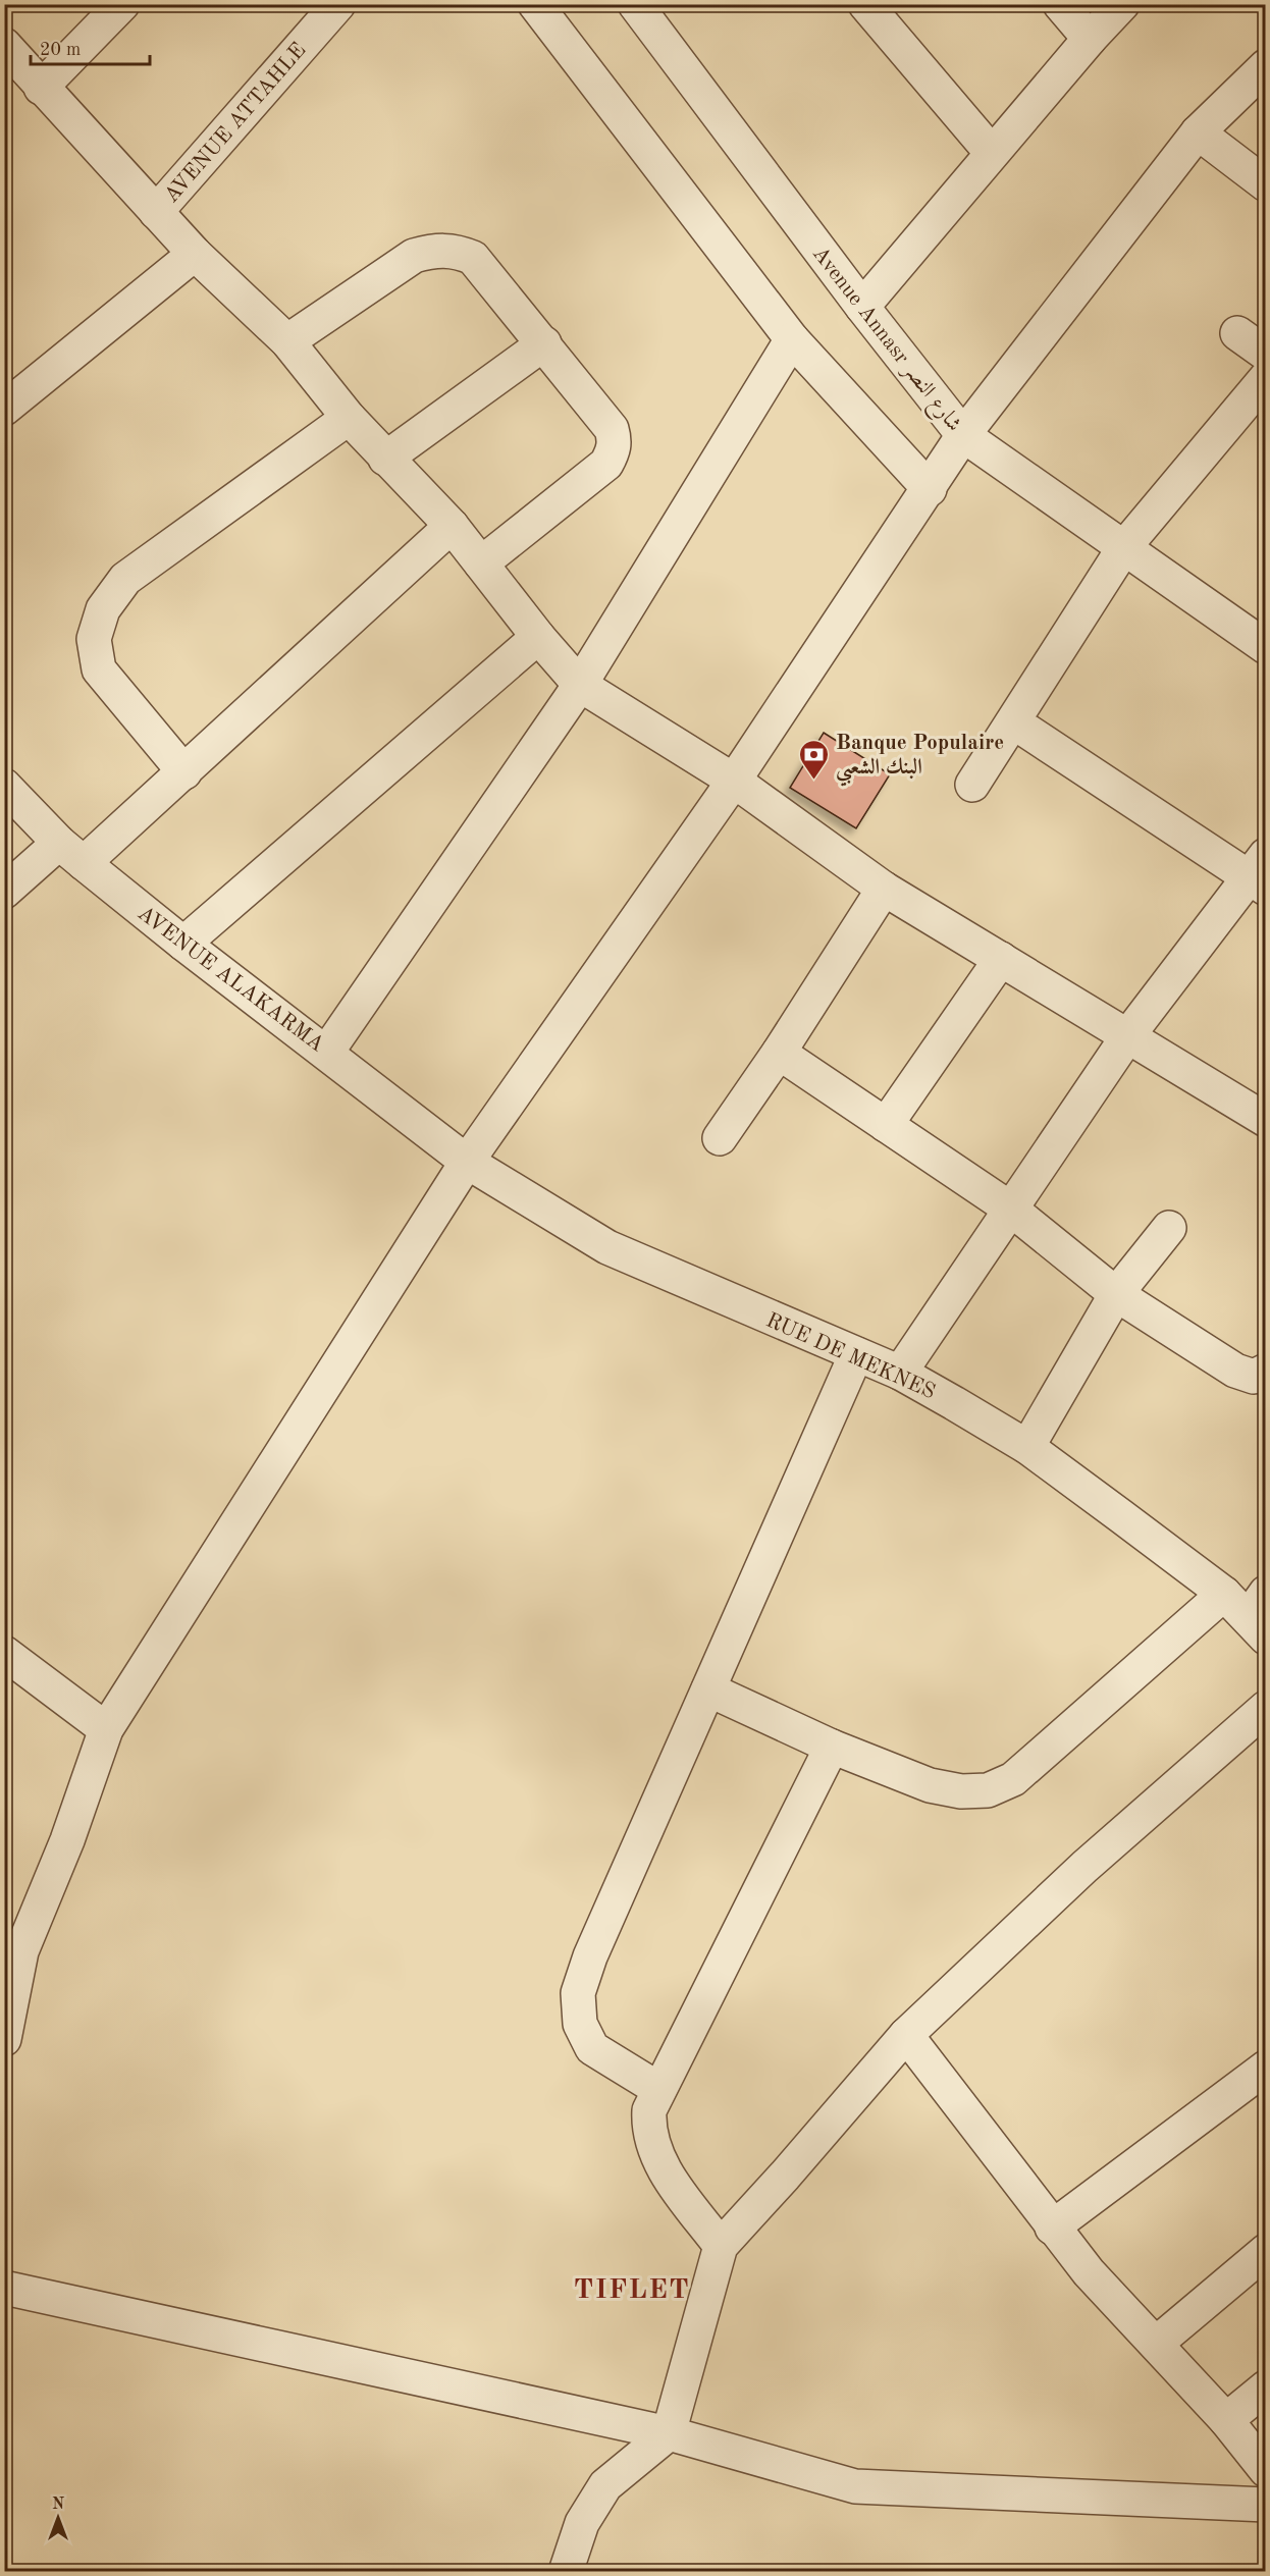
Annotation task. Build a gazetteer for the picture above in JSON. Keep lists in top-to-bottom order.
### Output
{
  "streets": {
    "street": [
      "AVENUE ATTAHLE",
      "Avenue Annasr شارع النصر",
      "AVENUE ALAKARMA",
      "RUE DE MEKNES"
    ]
  },
  "crossings": [
    ["AVENUE ALAKARMA", "RUE DE MEKNES"]
  ],
  "districts": ["TIFLET"],
  "places": {
    "bank": ["Banque Populaire البنك الشعبي"]
  },
  "scale_bar": "20 m",
  "north": "top"
}
